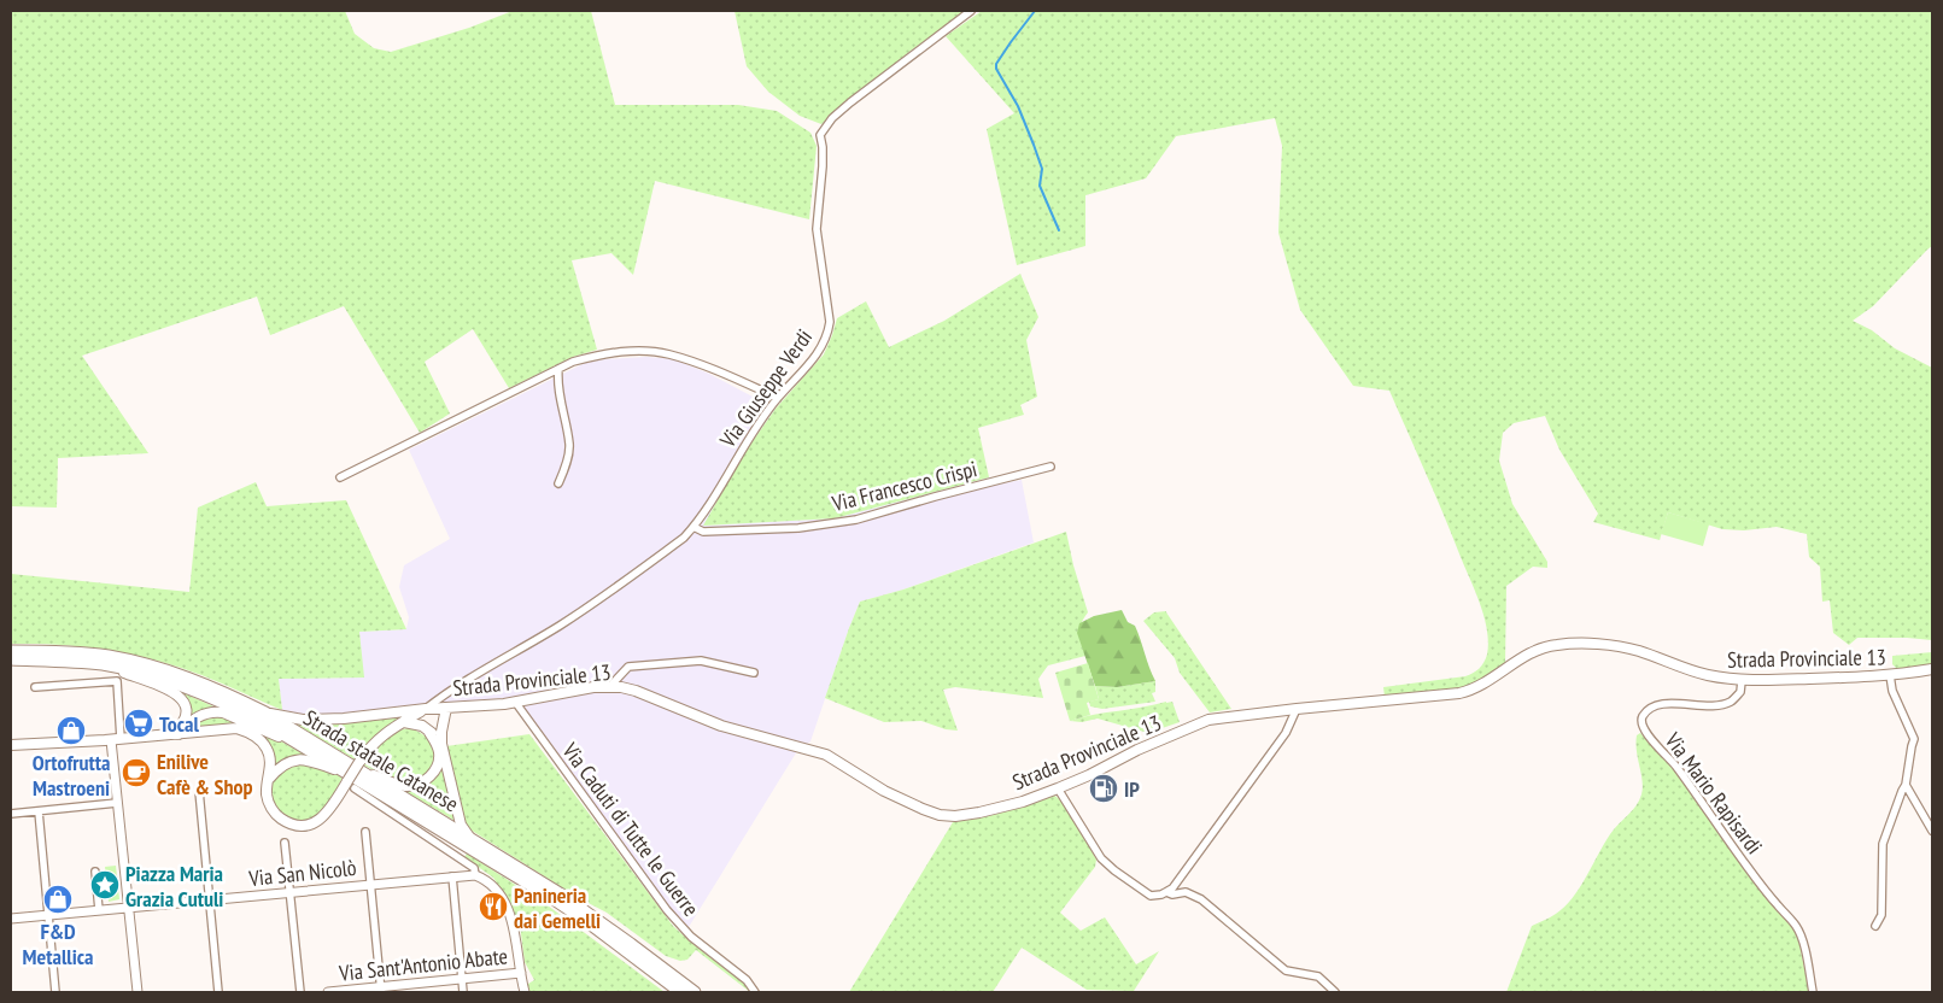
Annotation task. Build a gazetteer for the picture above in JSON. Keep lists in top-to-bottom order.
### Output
{
  "streets": {
    "main road": ["Strada Provinciale 13", "Strada statale Catanese"],
    "street": [
      "Via Giuseppe Verdi",
      "Via Francesco Crispi",
      "Via Mario Rapisardi",
      "Via Caduti di Tutte le Guerre",
      "Via San Nicolò",
      "Via Sant'Antonio Abate"
    ]
  },
  "crossings": [
    ["Via Giuseppe Verdi", "Via Francesco Crispi"],
    ["Via Giuseppe Verdi", "Strada Provinciale 13"],
    ["Strada Provinciale 13", "Strada statale Catanese"],
    ["Strada Provinciale 13", "Via Mario Rapisardi"],
    ["Strada Provinciale 13", "Via Caduti di Tutte le Guerre"]
  ],
  "places": {
    "supermarket": ["Tocal"],
    "shop": ["Ortofrutta Mastroeni", "F&D Metallica"],
    "cafe": ["Enilive Cafè & Shop"],
    "fuel station": ["IP"],
    "place": ["Piazza Maria Grazia Cutuli"],
    "restaurant": ["Panineria dai Gemelli"]
  }
}
